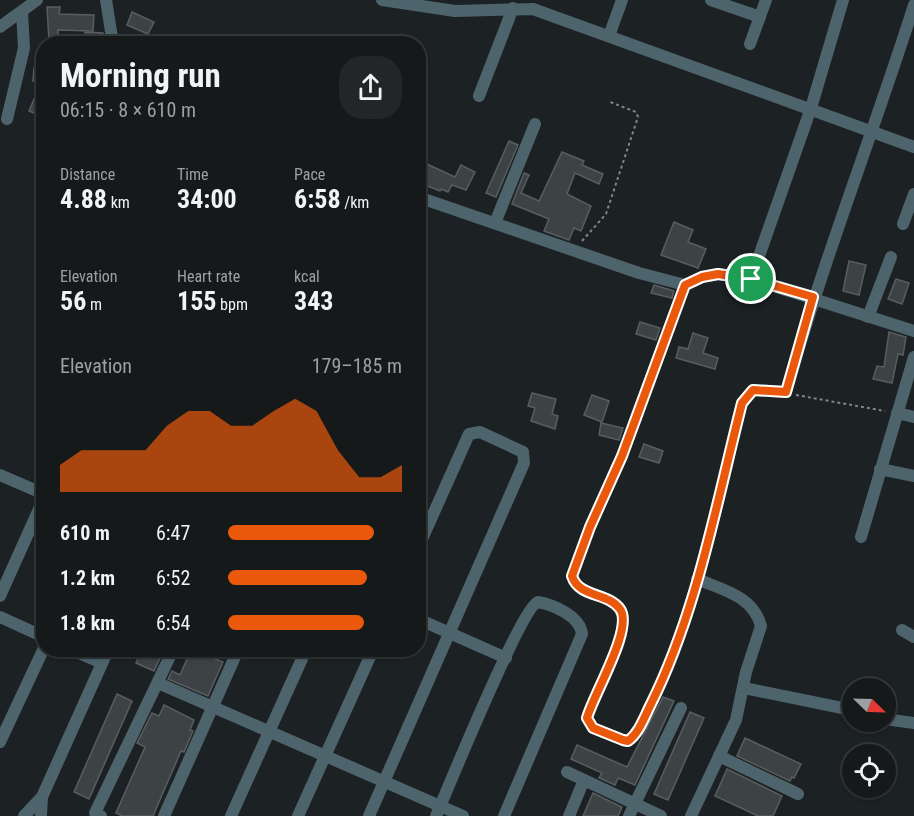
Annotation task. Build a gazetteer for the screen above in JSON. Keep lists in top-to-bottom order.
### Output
{
  "north": "bottom right",
  "page": {
    "heading": ["Morning run", "06:15 · 8 × 610 m"],
    "stats": [
      ["Distance", "4.88 km"],
      ["Time", "34:00"],
      ["Pace", "6:58 /km"],
      ["Elevation", "56 m"],
      ["Heart rate", "155 bpm"],
      ["kcal", "343"]
    ],
    "chart": ["Elevation", "179–185 m"],
    "list": [
      {
        "name": "610 m",
        "note": "6:47"
      },
      {
        "name": "1.2 km",
        "note": "6:52"
      },
      {
        "name": "1.8 km",
        "note": "6:54"
      }
    ]
  }
}
